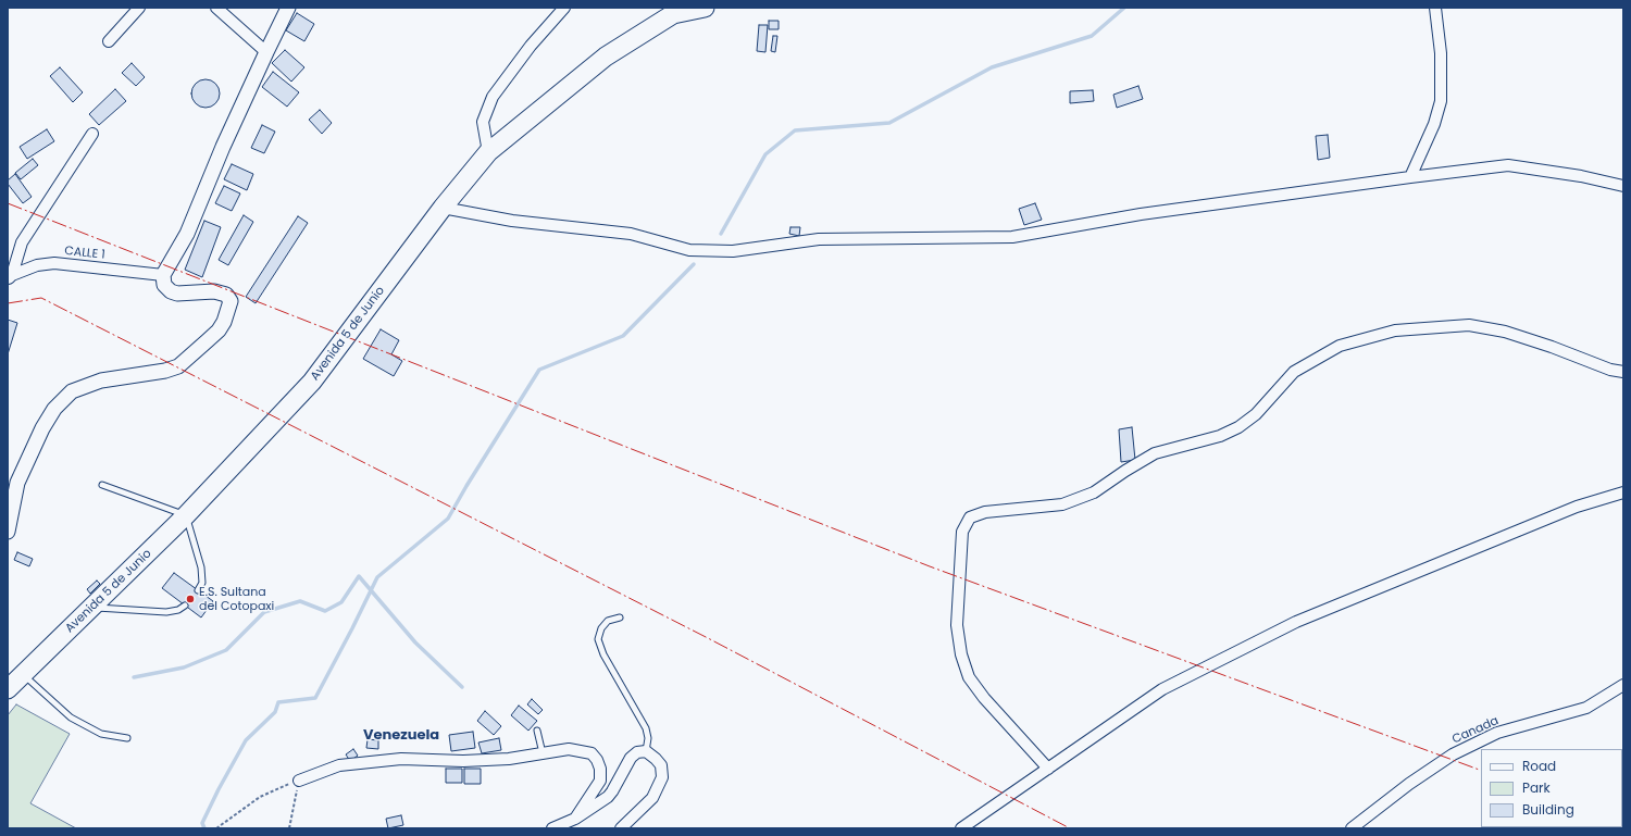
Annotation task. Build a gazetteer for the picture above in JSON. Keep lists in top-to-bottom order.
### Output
{
  "streets": {
    "main road": ["Avenida 5 de Junio"],
    "street": ["CALLE 1", "Canada"]
  },
  "districts": ["Venezuela"],
  "places": ["E.S. Sultana del Cotopaxi"],
  "legend": ["Road", "Park", "Building"]
}
